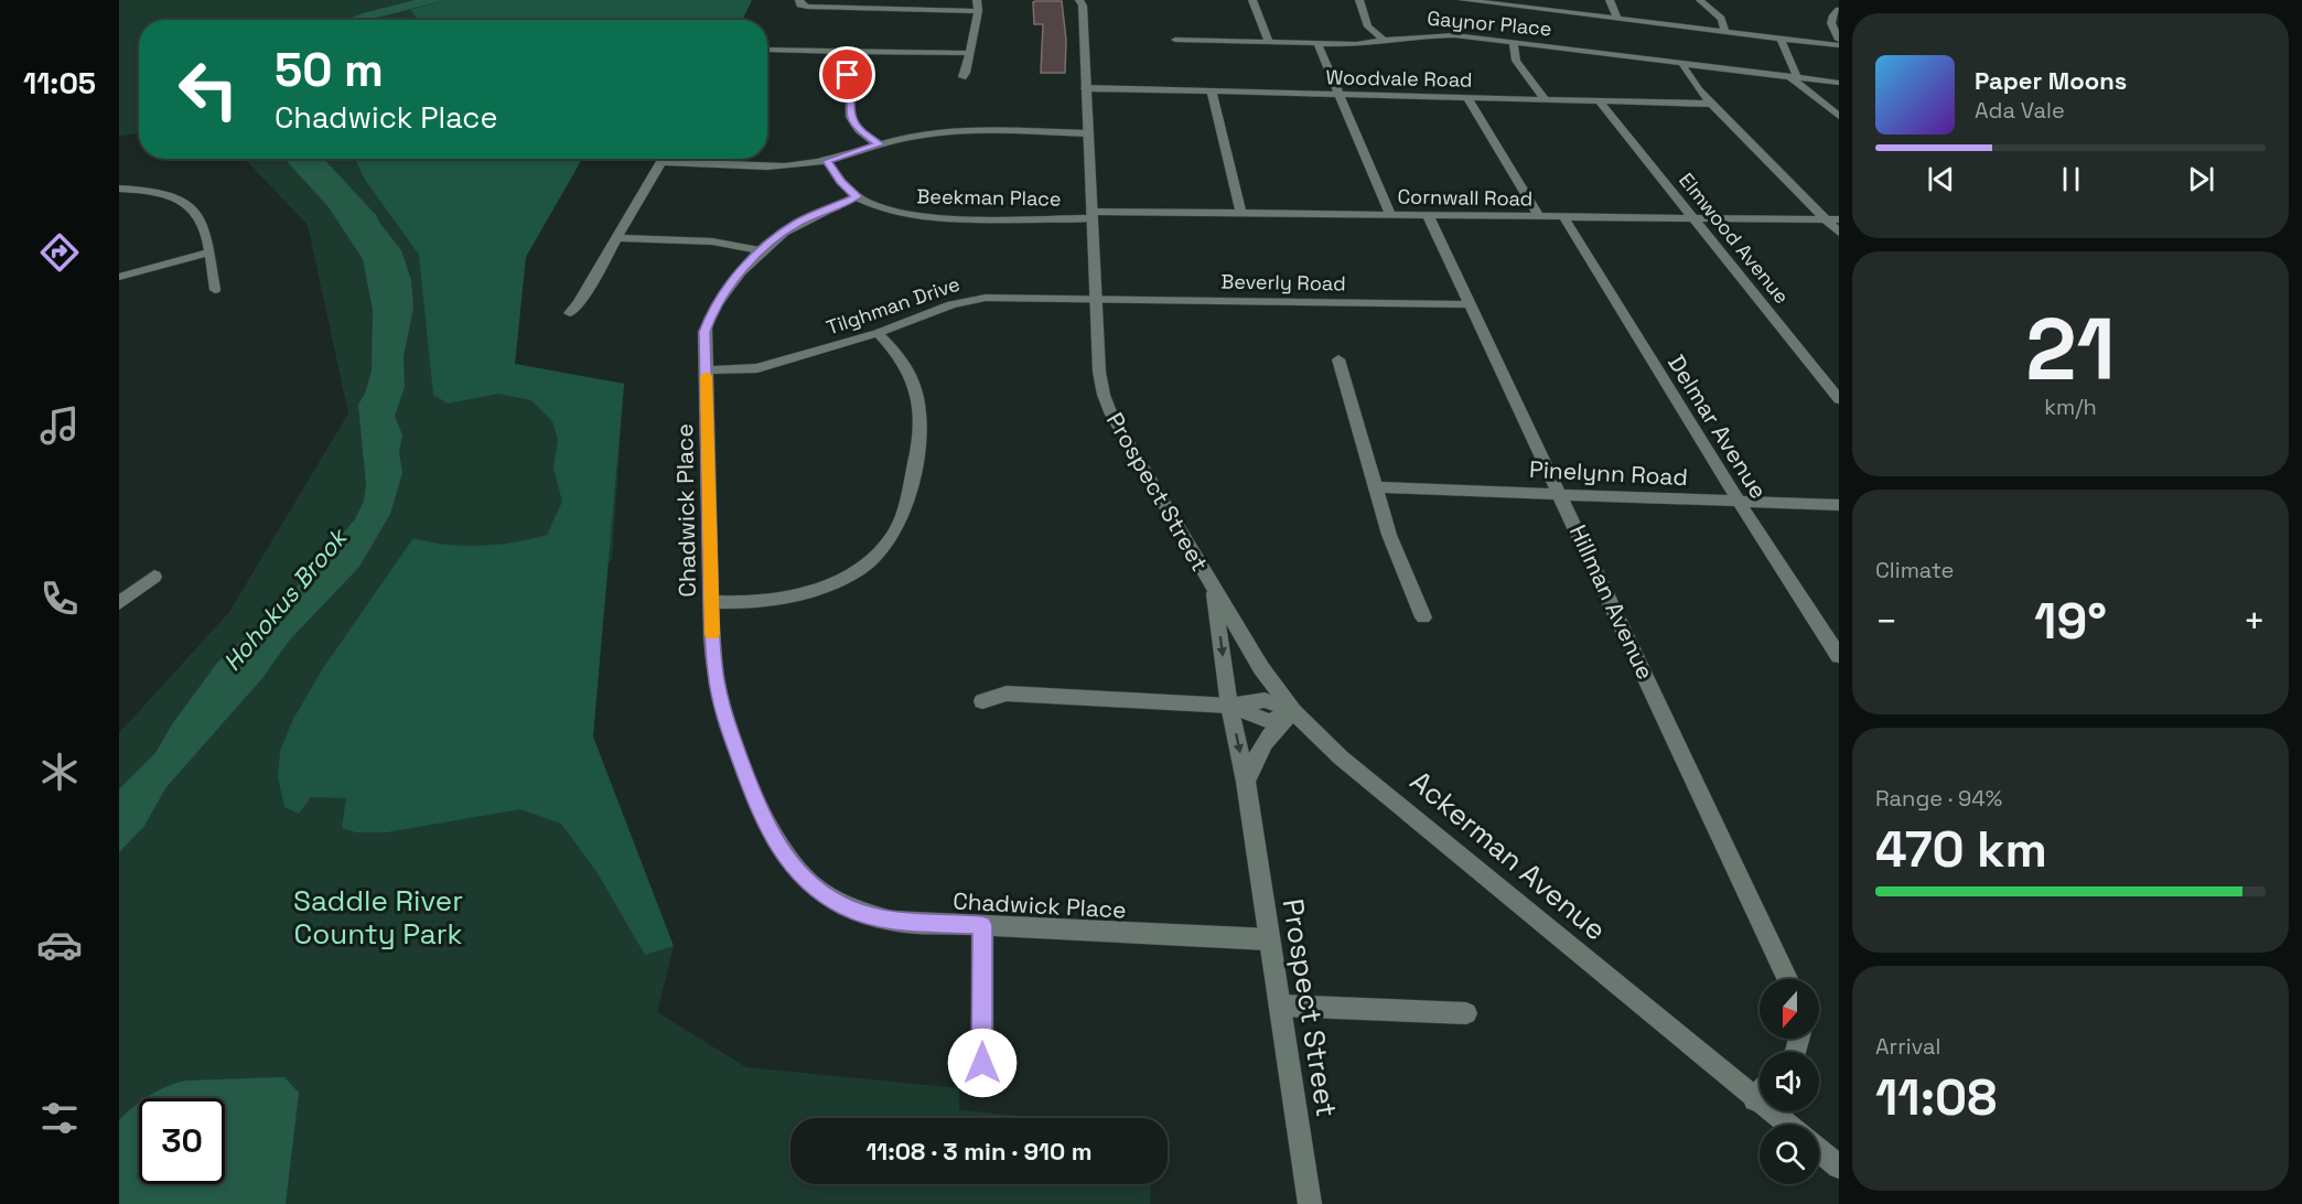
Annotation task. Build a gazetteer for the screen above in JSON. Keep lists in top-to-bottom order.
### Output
{
  "streets": {
    "street": [
      "Gaynor Place",
      "Woodvale Road",
      "Beekman Place",
      "Cornwall Road",
      "Elmwood Avenue",
      "Beverly Road",
      "Tilghman Drive",
      "Delmar Avenue",
      "Pinelynn Road",
      "Prospect Street",
      "Chadwick Place",
      "Hillman Avenue",
      "Ackerman Avenue"
    ]
  },
  "crossings": [
    ["Woodvale Road", "Elmwood Avenue"],
    ["Woodvale Road", "Prospect Street"],
    ["Beekman Place", "Cornwall Road"],
    ["Beekman Place", "Prospect Street"],
    ["Beekman Place", "Chadwick Place"],
    ["Cornwall Road", "Elmwood Avenue"],
    ["Cornwall Road", "Delmar Avenue"],
    ["Cornwall Road", "Prospect Street"],
    ["Cornwall Road", "Hillman Avenue"],
    ["Beverly Road", "Tilghman Drive"],
    ["Beverly Road", "Prospect Street"],
    ["Beverly Road", "Hillman Avenue"],
    ["Tilghman Drive", "Prospect Street"],
    ["Tilghman Drive", "Chadwick Place"],
    ["Delmar Avenue", "Pinelynn Road"],
    ["Pinelynn Road", "Hillman Avenue"],
    ["Prospect Street", "Chadwick Place"],
    ["Prospect Street", "Ackerman Avenue"]
  ],
  "water": ["Hohokus Brook"],
  "parks": ["Saddle River County Park"],
  "north": "bottom",
  "page": {
    "tabs": "11:05",
    "turn": ["50 m", "Chadwick Place"],
    "song": ["Paper Moons", "Ada Vale"],
    "tile": [
      ["21", "km/h"],
      "Climate",
      ["Range · 94%", "470 km"],
      ["Arrival", "11:08"]
    ],
    "heat": ["−", "19°", "+"],
    "limit": "30",
    "trip": "11:08 · 3 min · 910 m"
  }
}
